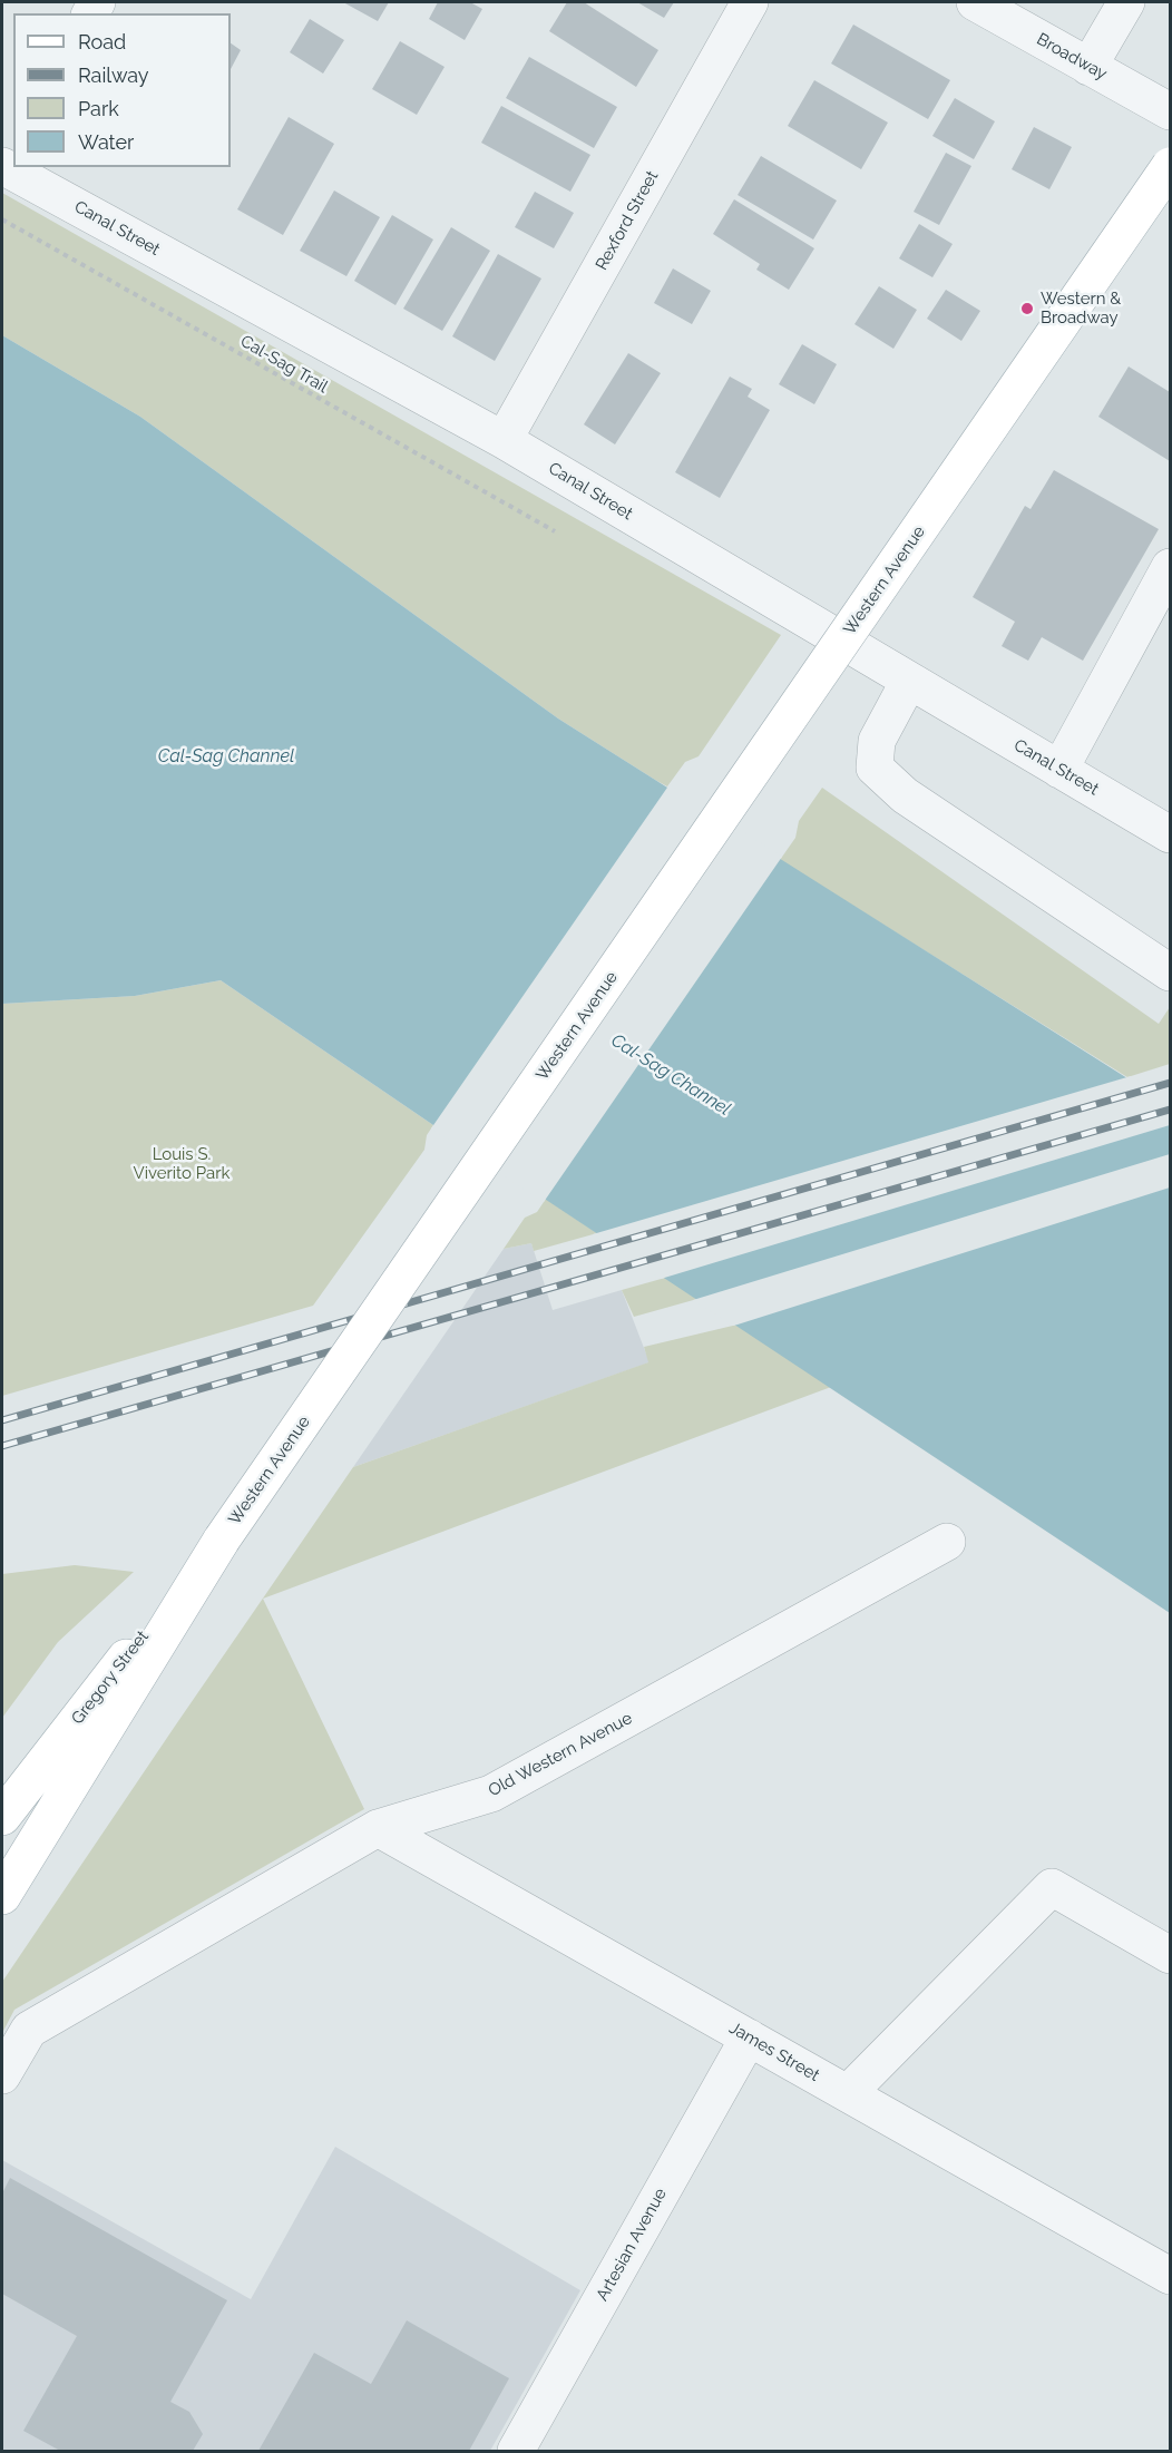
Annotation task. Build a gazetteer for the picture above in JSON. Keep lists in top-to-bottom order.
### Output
{
  "streets": {
    "main road": ["Western Avenue", "Gregory Street"],
    "street": [
      "Broadway",
      "Rexford Street",
      "Canal Street",
      "Old Western Avenue",
      "James Street",
      "Artesian Avenue"
    ],
    "path": ["Cal-Sag Trail"]
  },
  "crossings": [
    ["Rexford Street", "Canal Street"],
    ["Western Avenue", "Gregory Street"],
    ["Old Western Avenue", "James Street"],
    ["James Street", "Artesian Avenue"]
  ],
  "water": ["Cal-Sag Channel"],
  "parks": ["Louis S. Viverito Park"],
  "places": ["Western & Broadway"],
  "legend": [
    "Road",
    "Railway",
    "Park",
    "Water"
  ]
}
